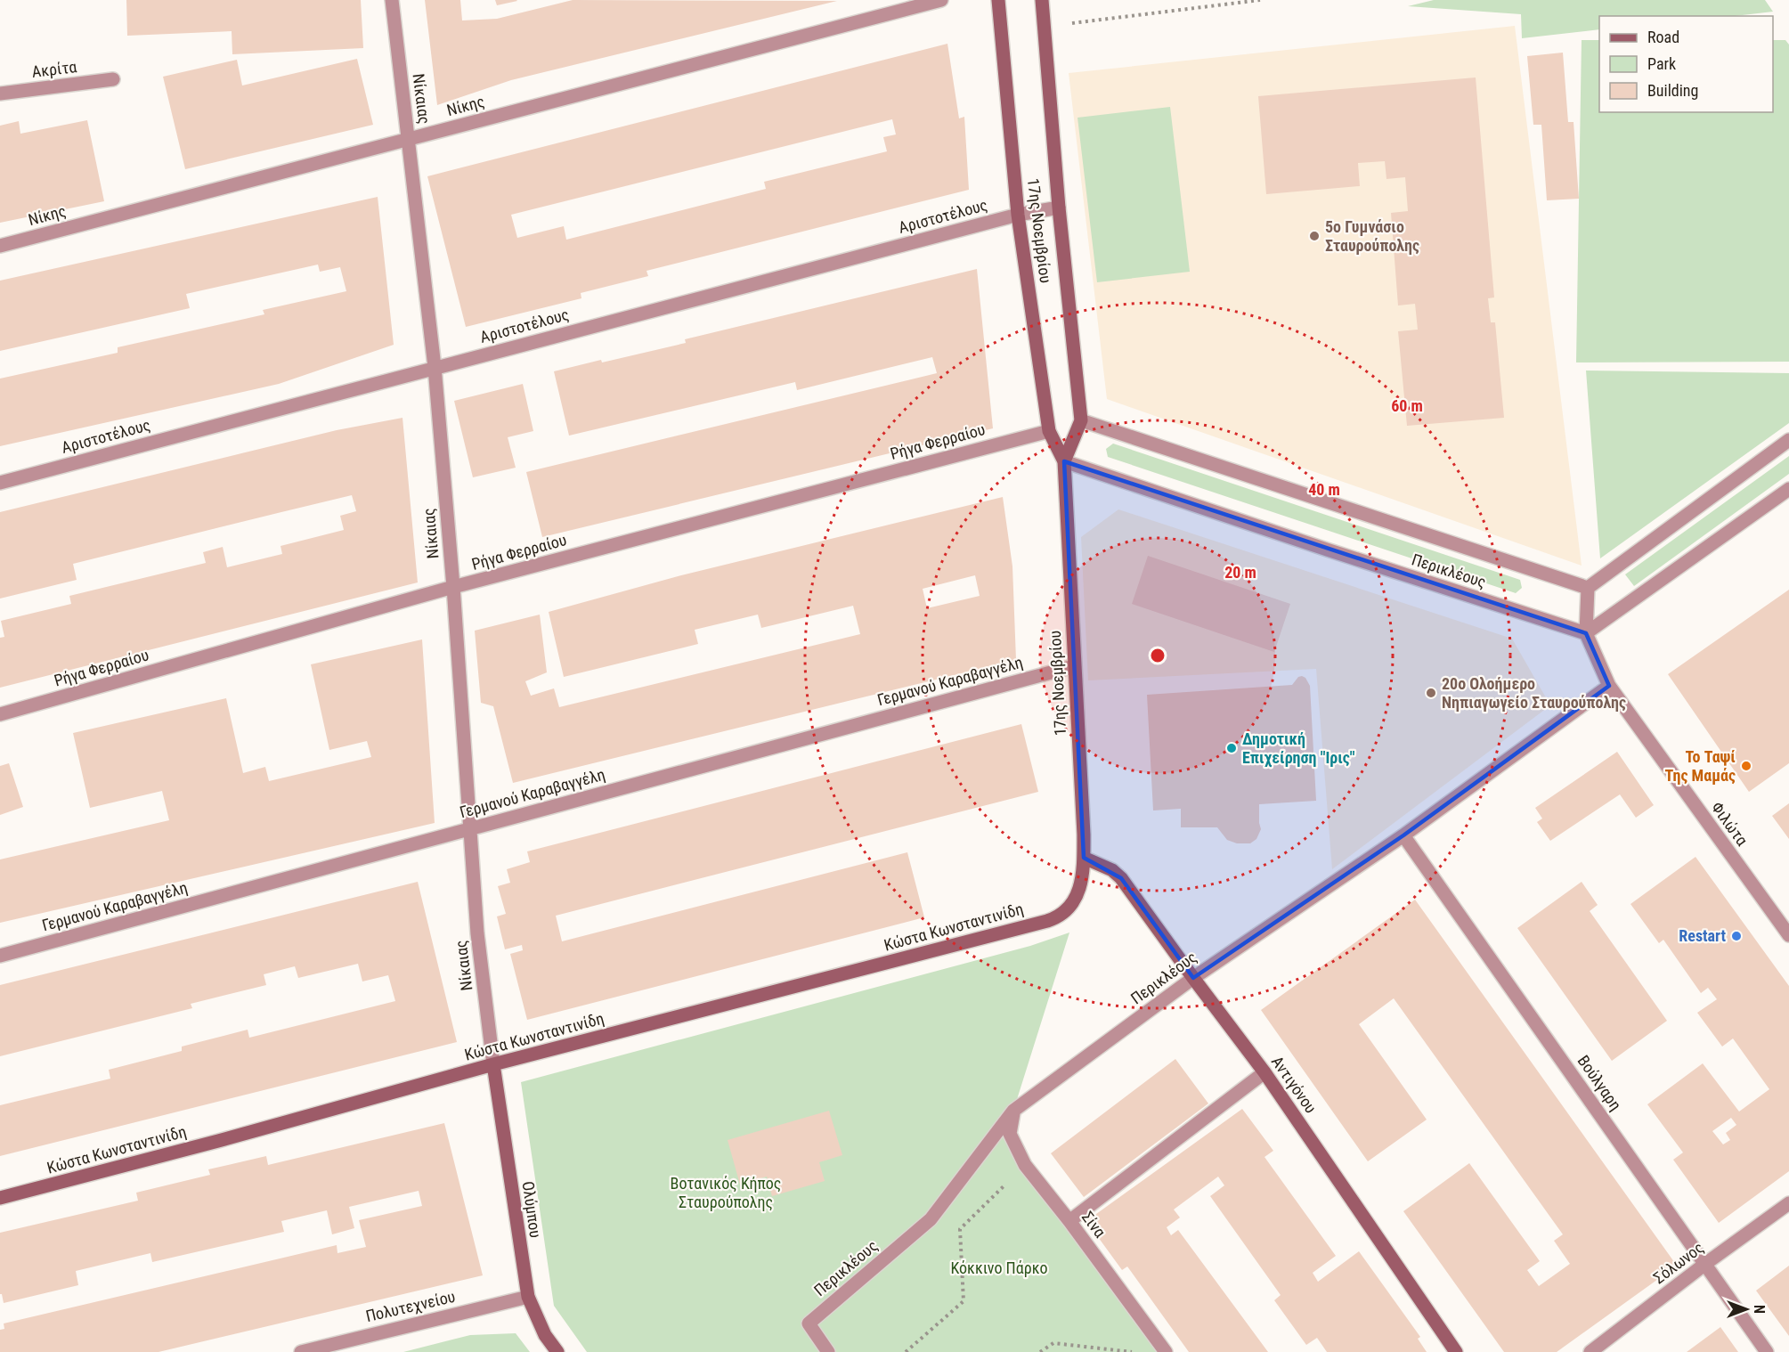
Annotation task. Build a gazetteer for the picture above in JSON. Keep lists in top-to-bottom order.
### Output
{
  "streets": {
    "street": [
      "Ακρίτα",
      "Νίκαιας",
      "Νίκης",
      "Αριστοτέλους",
      "17ης Νοεμβρίου",
      "Ρήγα Φερραίου",
      "Περικλέους",
      "Γερμανού Καραβαγγέλη",
      "Φιλώτα",
      "Κώστα Κωνσταντινίδη",
      "Βούλγαρη",
      "Αντιγόνου",
      "Ολύμπου",
      "Σίνα",
      "Σόλωνος",
      "Πολυτεχνείου"
    ]
  },
  "crossings": [
    ["Νίκαιας", "Νίκης"],
    ["Νίκαιας", "Αριστοτέλους"],
    ["Νίκαιας", "Ρήγα Φερραίου"],
    ["Νίκαιας", "Γερμανού Καραβαγγέλη"],
    ["Νίκαιας", "Κώστα Κωνσταντινίδη"],
    ["Νίκαιας", "Ολύμπου"],
    ["Αριστοτέλους", "17ης Νοεμβρίου"],
    ["17ης Νοεμβρίου", "Ρήγα Φερραίου"],
    ["17ης Νοεμβρίου", "Περικλέους"],
    ["17ης Νοεμβρίου", "Γερμανού Καραβαγγέλη"],
    ["17ης Νοεμβρίου", "Κώστα Κωνσταντινίδη"],
    ["17ης Νοεμβρίου", "Αντιγόνου"],
    ["Περικλέους", "Φιλώτα"],
    ["Περικλέους", "Βούλγαρη"],
    ["Περικλέους", "Αντιγόνου"],
    ["Περικλέους", "Σίνα"],
    ["Κώστα Κωνσταντινίδη", "Ολύμπου"],
    ["Βούλγαρη", "Σόλωνος"],
    ["Ολύμπου", "Πολυτεχνείου"]
  ],
  "parks": ["Βοτανικός Κήπος Σταυρούπολης", "Κόκκινο Πάρκο"],
  "places": [
    "5ο Γυμνάσιο Σταυρούπολης",
    "20ο Ολοήμερο Νηπιαγωγείο Σταυρούπολης",
    "Δημοτική Επιχείρηση \"Ιρις\"",
    "Το Ταψί Της Μαμάς",
    "Restart"
  ],
  "legend": ["Road", "Park", "Building"],
  "north": "right",
  "rings": ["60 m", "40 m", "20 m"]
}
